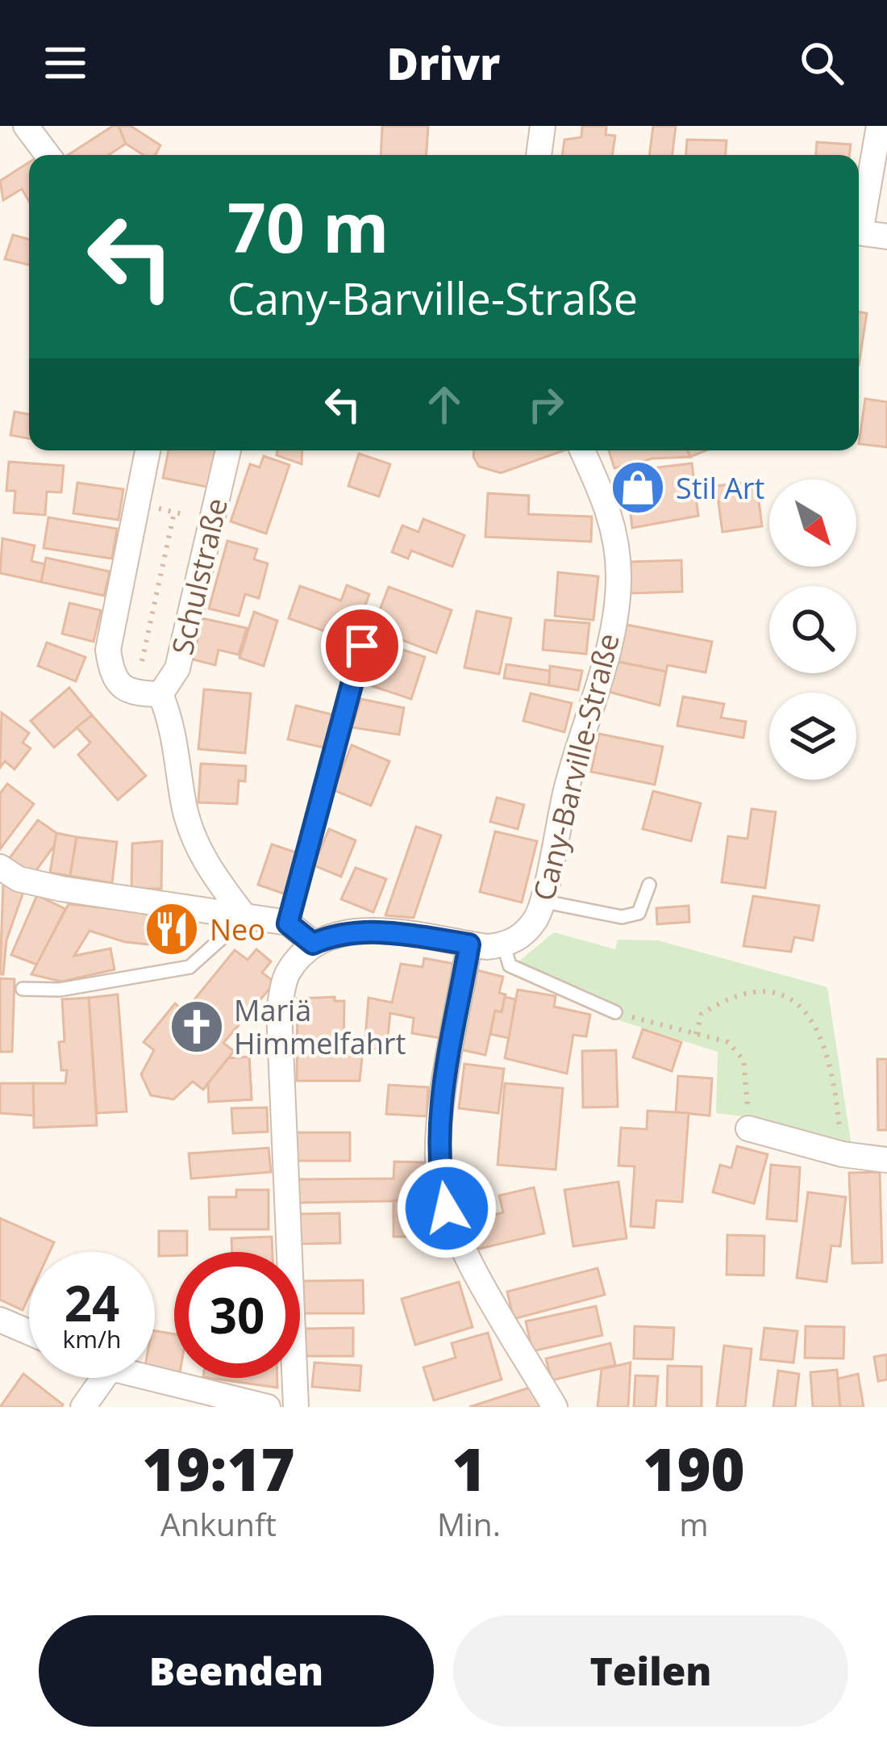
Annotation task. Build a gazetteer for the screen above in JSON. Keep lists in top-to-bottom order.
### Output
{
  "streets": {
    "street": ["Schulstraße", "Cany-Barville-Straße"]
  },
  "places": {
    "shop": ["Stil Art"],
    "restaurant": ["Neo"],
    "church": ["Mariä Himmelfahrt"]
  },
  "north": "bottom right",
  "page": {
    "header": "Drivr",
    "turn": ["70 m", "Cany-Barville-Straße"],
    "speed": "24 km/h",
    "limit": "30",
    "eta": [
      "19:17",
      "Ankunft",
      "1",
      "Min.",
      "190",
      "m"
    ],
    "buttons": ["Beenden", "Teilen"]
  }
}
